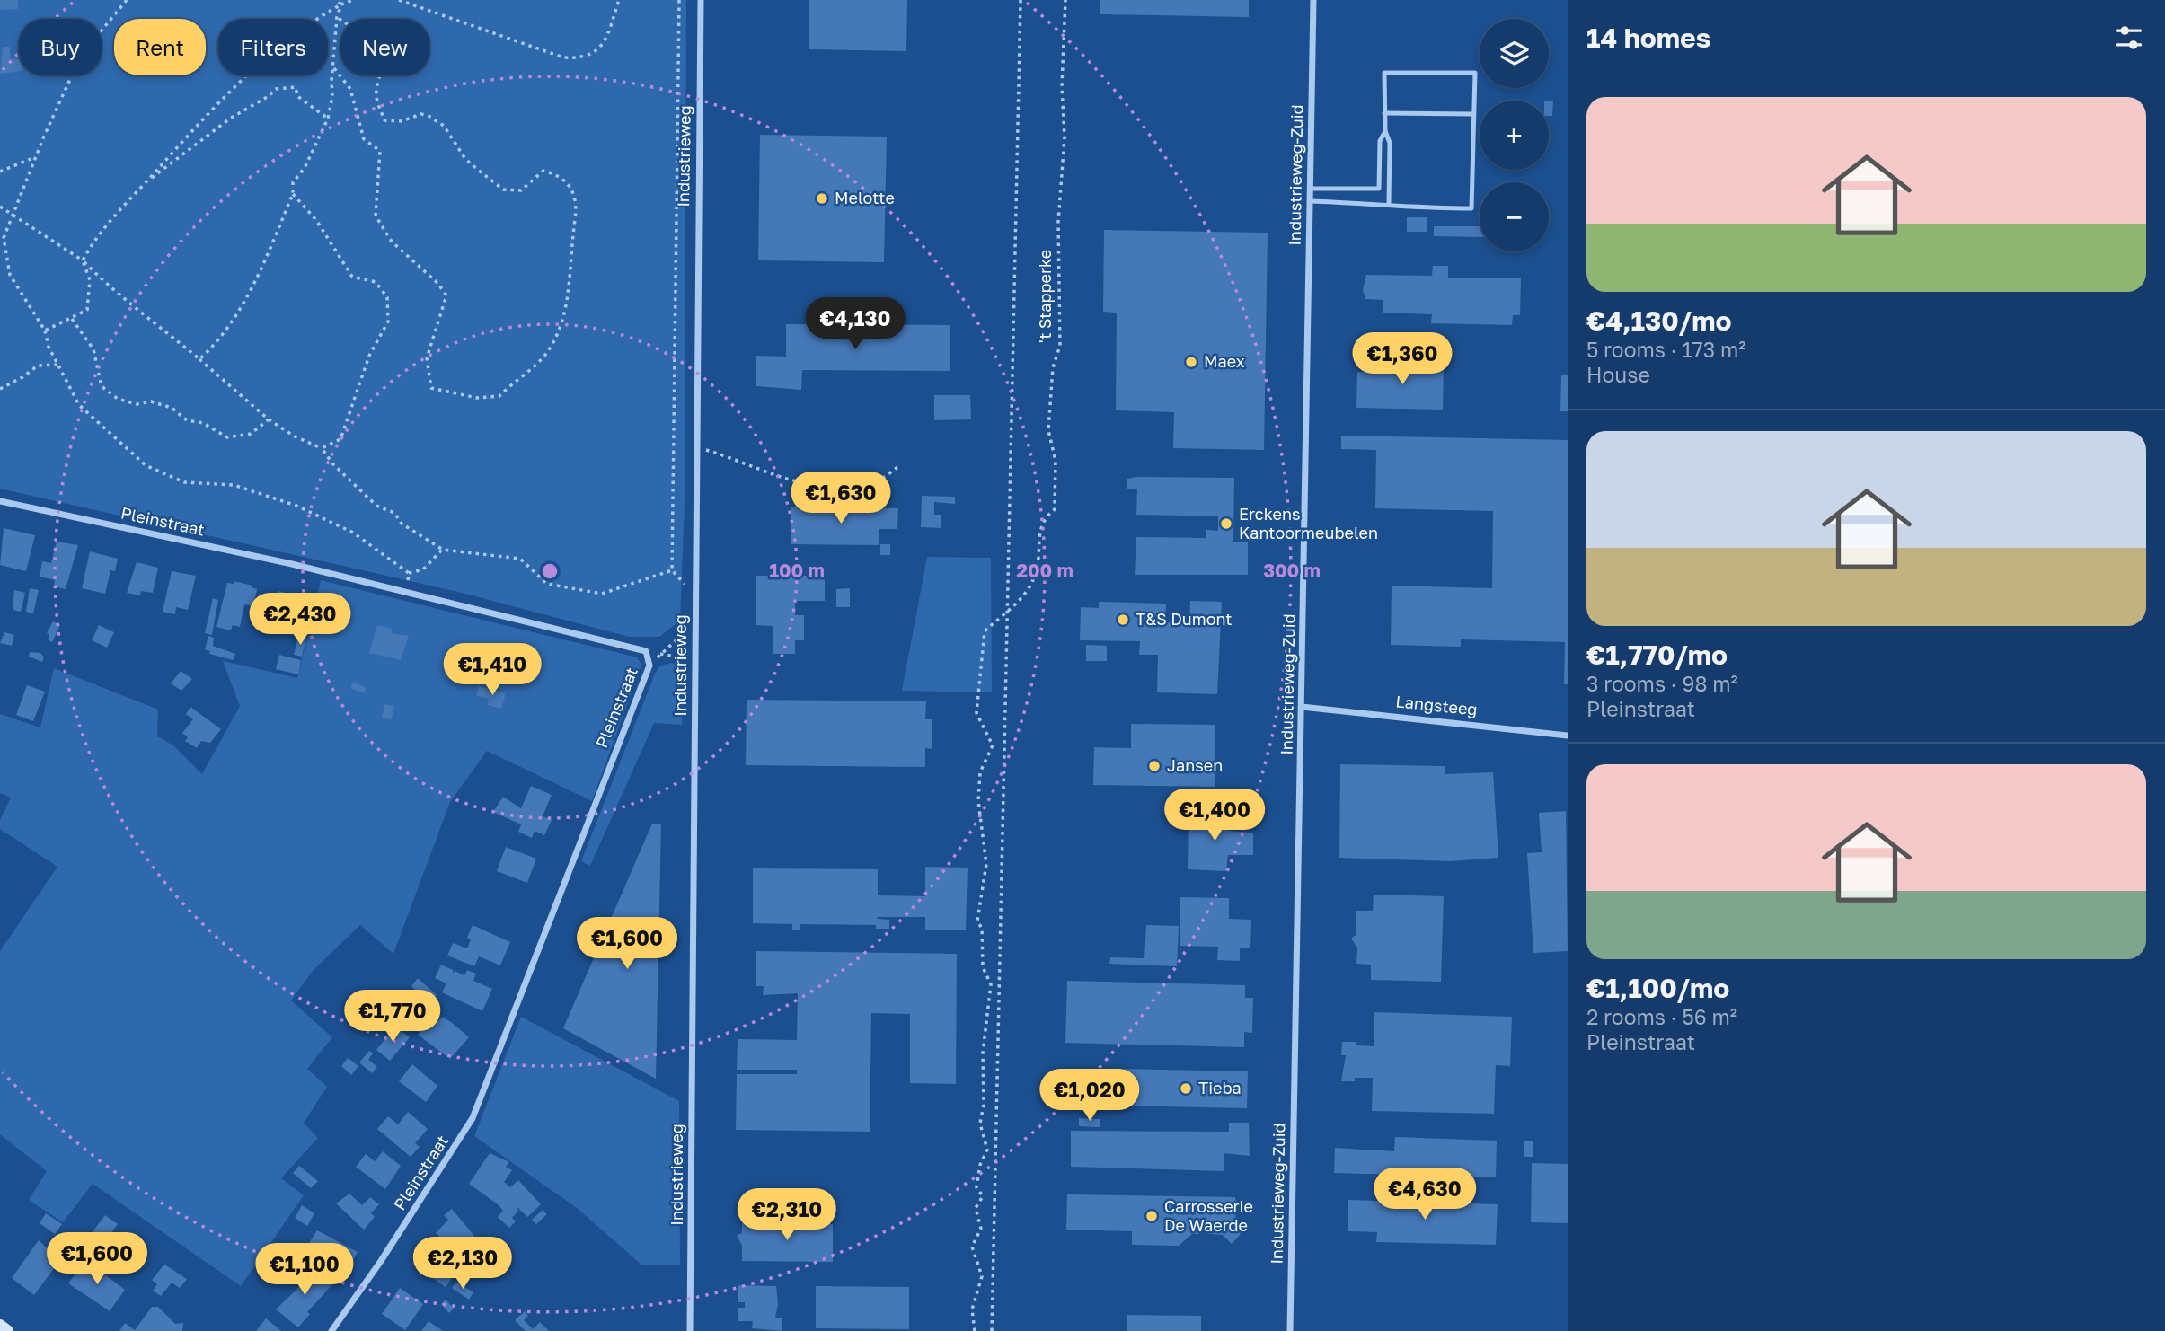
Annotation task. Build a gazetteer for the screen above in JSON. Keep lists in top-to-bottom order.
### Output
{
  "streets": {
    "street": [
      "Industrieweg",
      "Industrieweg-Zuid",
      "Pleinstraat",
      "Langsteeg"
    ],
    "path": ["'t Stapperke"]
  },
  "crossings": [
    ["Industrieweg-Zuid", "Langsteeg"]
  ],
  "places": [
    "Melotte",
    "Maex",
    "Erckens Kantoormeubelen",
    "T&S Dumont",
    "Jansen",
    "Tieba",
    "Carrosserie De Waerde"
  ],
  "page": {
    "heading": "14 homes",
    "map_buttons": ["+", "−"],
    "chip": [
      "Buy",
      "Rent",
      "Filters",
      "New"
    ],
    "list": [
      {
        "name": "€4,130/mo",
        "note": "5 rooms · 173 m² · House"
      },
      {
        "name": "€1,770/mo",
        "note": "3 rooms · 98 m² · Pleinstraat"
      },
      {
        "name": "€1,100/mo",
        "note": "2 rooms · 56 m² · Pleinstraat"
      }
    ],
    "price": [
      "€4,130",
      "€1,360",
      "€1,630",
      "€2,430",
      "€1,410",
      "€1,400",
      "€1,600",
      "€1,770",
      "€1,020",
      "€4,630",
      "€2,310",
      "€1,600",
      "€2,130",
      "€1,100"
    ]
  },
  "rings": ["100 m", "200 m", "300 m"]
}
